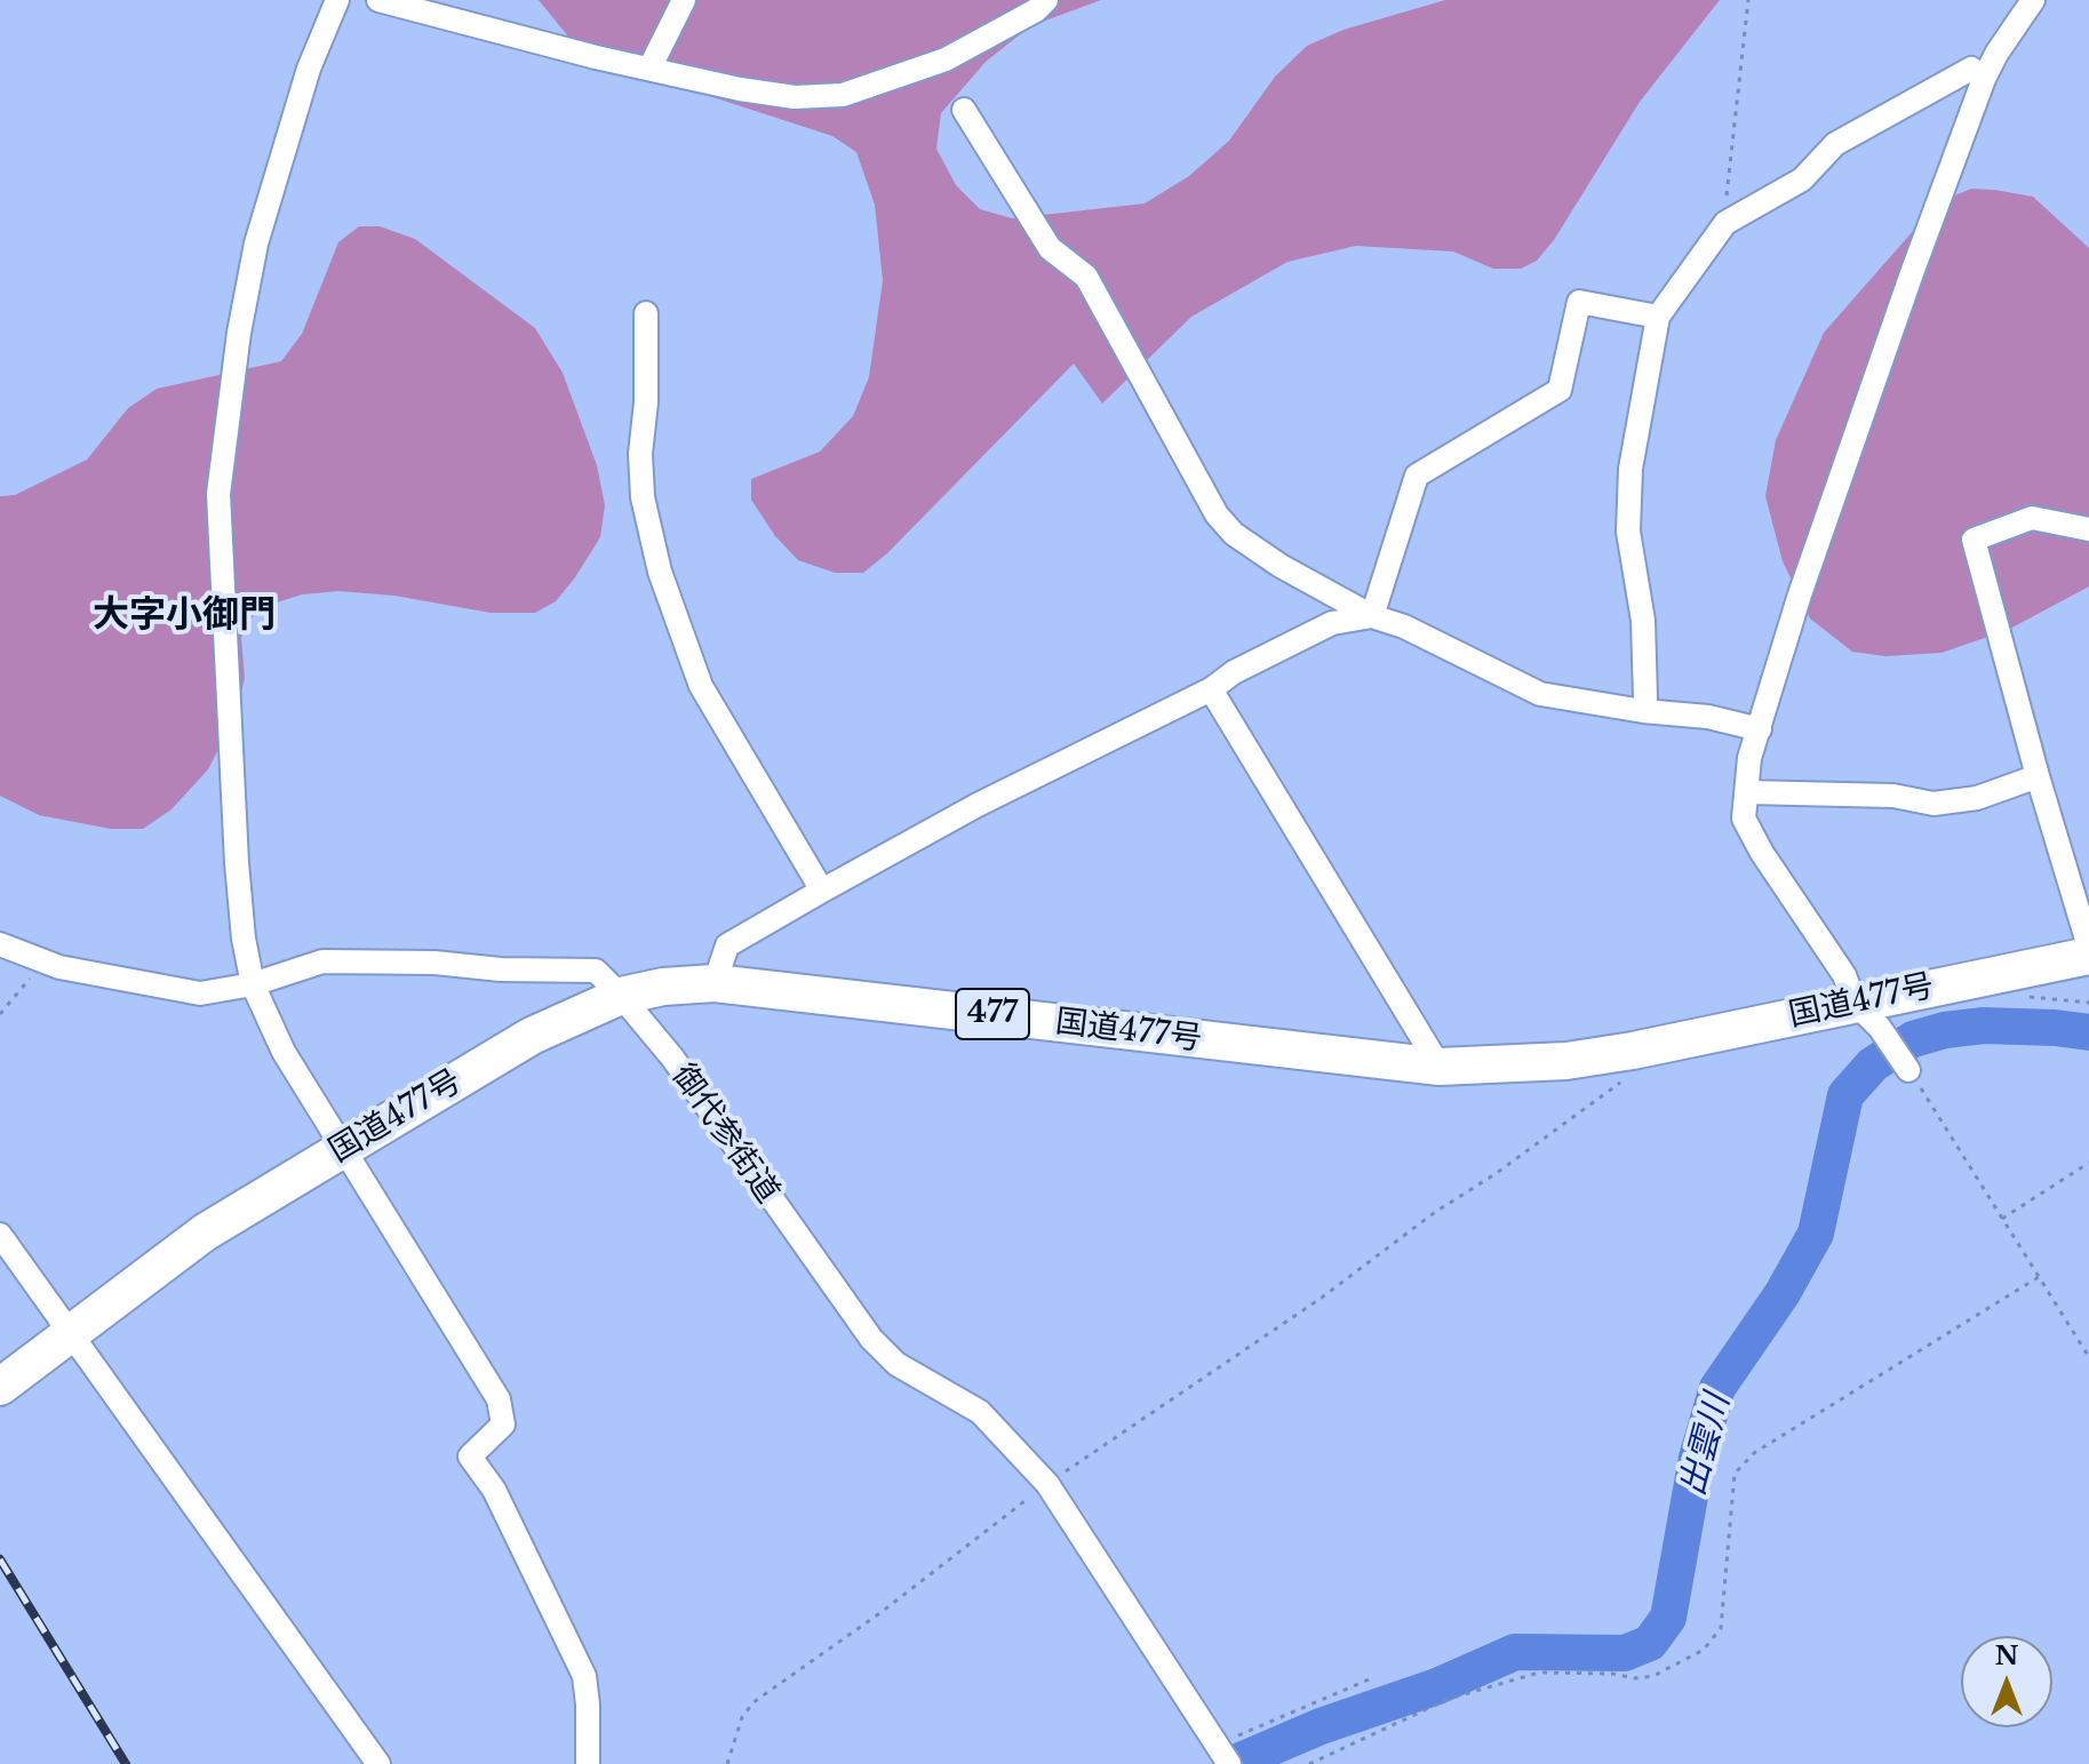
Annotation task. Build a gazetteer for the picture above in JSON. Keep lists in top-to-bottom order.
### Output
{
  "streets": {
    "highway": ["国道477号", "477"],
    "street": ["御代参街道"]
  },
  "crossings": [
    ["国道477号", "御代参街道"]
  ],
  "districts": ["大字小御門"],
  "water": ["出雲川"],
  "north": "top"
}
